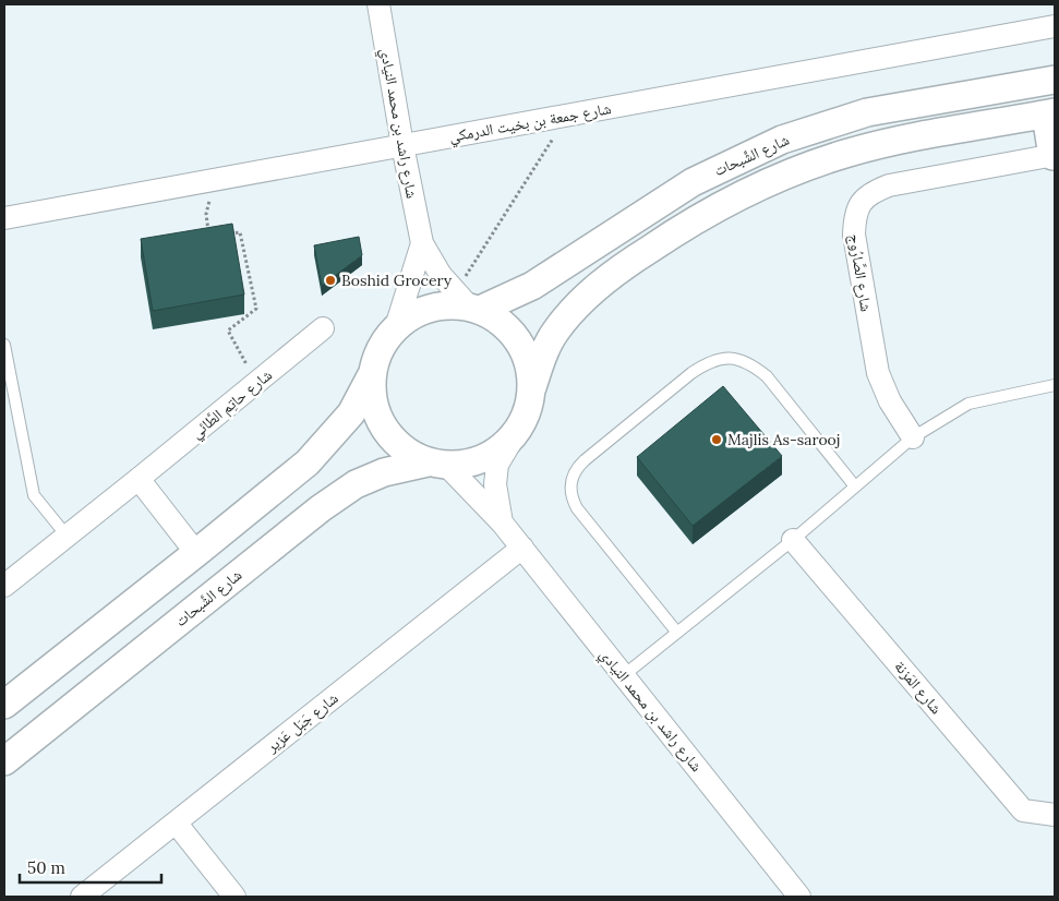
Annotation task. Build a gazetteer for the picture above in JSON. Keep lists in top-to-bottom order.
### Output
{
  "streets": {
    "street": [
      "شارع جمعة بن بخيت الدرمكي",
      "شارع راشد بن محمد النيادي",
      "شارع الشَّبحات",
      "شارع الصَّارُوج",
      "شارع حاتِم الطَّائي",
      "شارع المَزنة",
      "شارع جَبَل عَزير"
    ]
  },
  "crossings": [
    ["شارع جمعة بن بخيت الدرمكي", "شارع راشد بن محمد النيادي"],
    ["شارع راشد بن محمد النيادي", "شارع الشَّبحات"],
    ["شارع راشد بن محمد النيادي", "شارع جَبَل عَزير"]
  ],
  "places": ["Boshid Grocery", "Majlis As-sarooj"],
  "scale_bar": "50 m"
}
